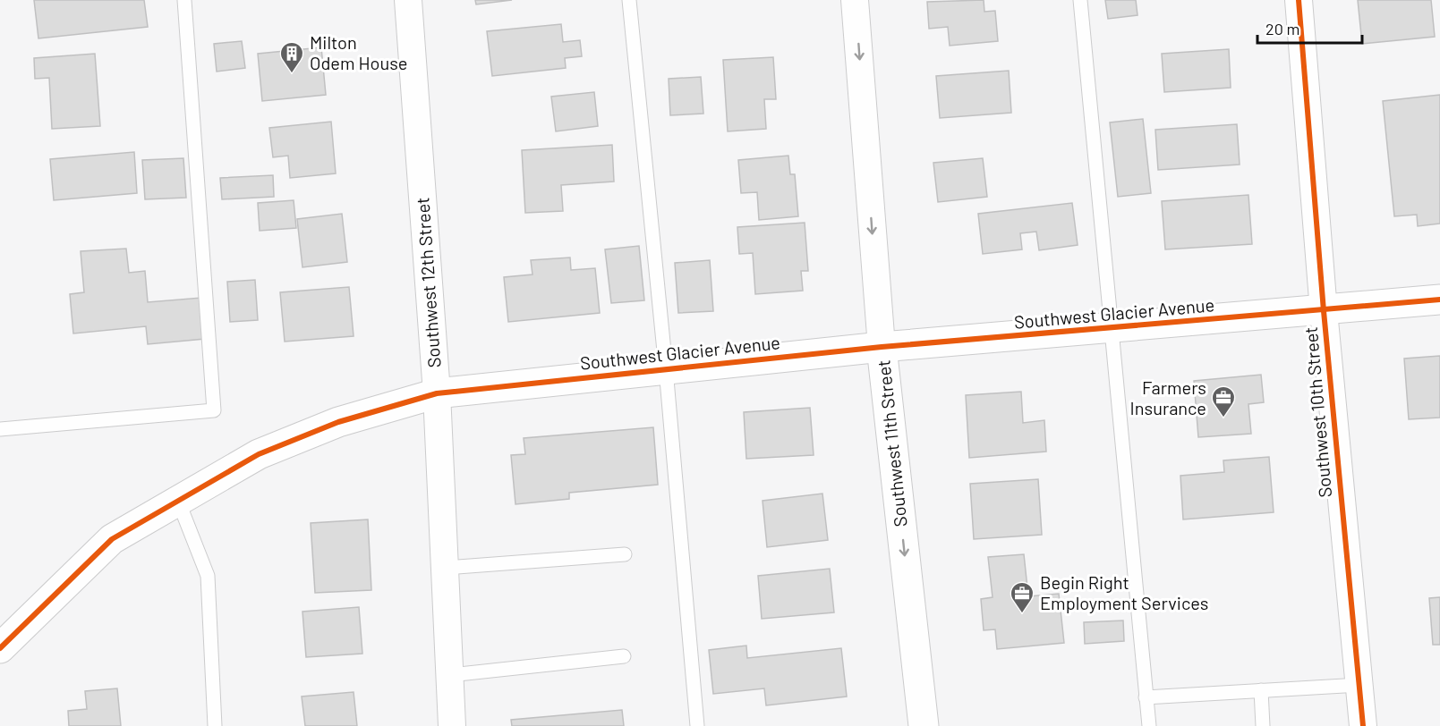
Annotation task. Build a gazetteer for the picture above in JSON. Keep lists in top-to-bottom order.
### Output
{
  "streets": {
    "main road": ["Southwest Glacier Avenue", "Southwest 11th Street"],
    "street": ["Southwest 12th Street", "Southwest 10th Street"]
  },
  "crossings": [
    ["Southwest 12th Street", "Southwest Glacier Avenue"],
    ["Southwest Glacier Avenue", "Southwest 10th Street"],
    ["Southwest Glacier Avenue", "Southwest 11th Street"]
  ],
  "one_way": ["Southwest 11th Street"],
  "places": {
    "building": ["Milton Odem House"],
    "office": ["Farmers Insurance", "Begin Right Employment Services"]
  },
  "scale_bar": "20 m"
}
